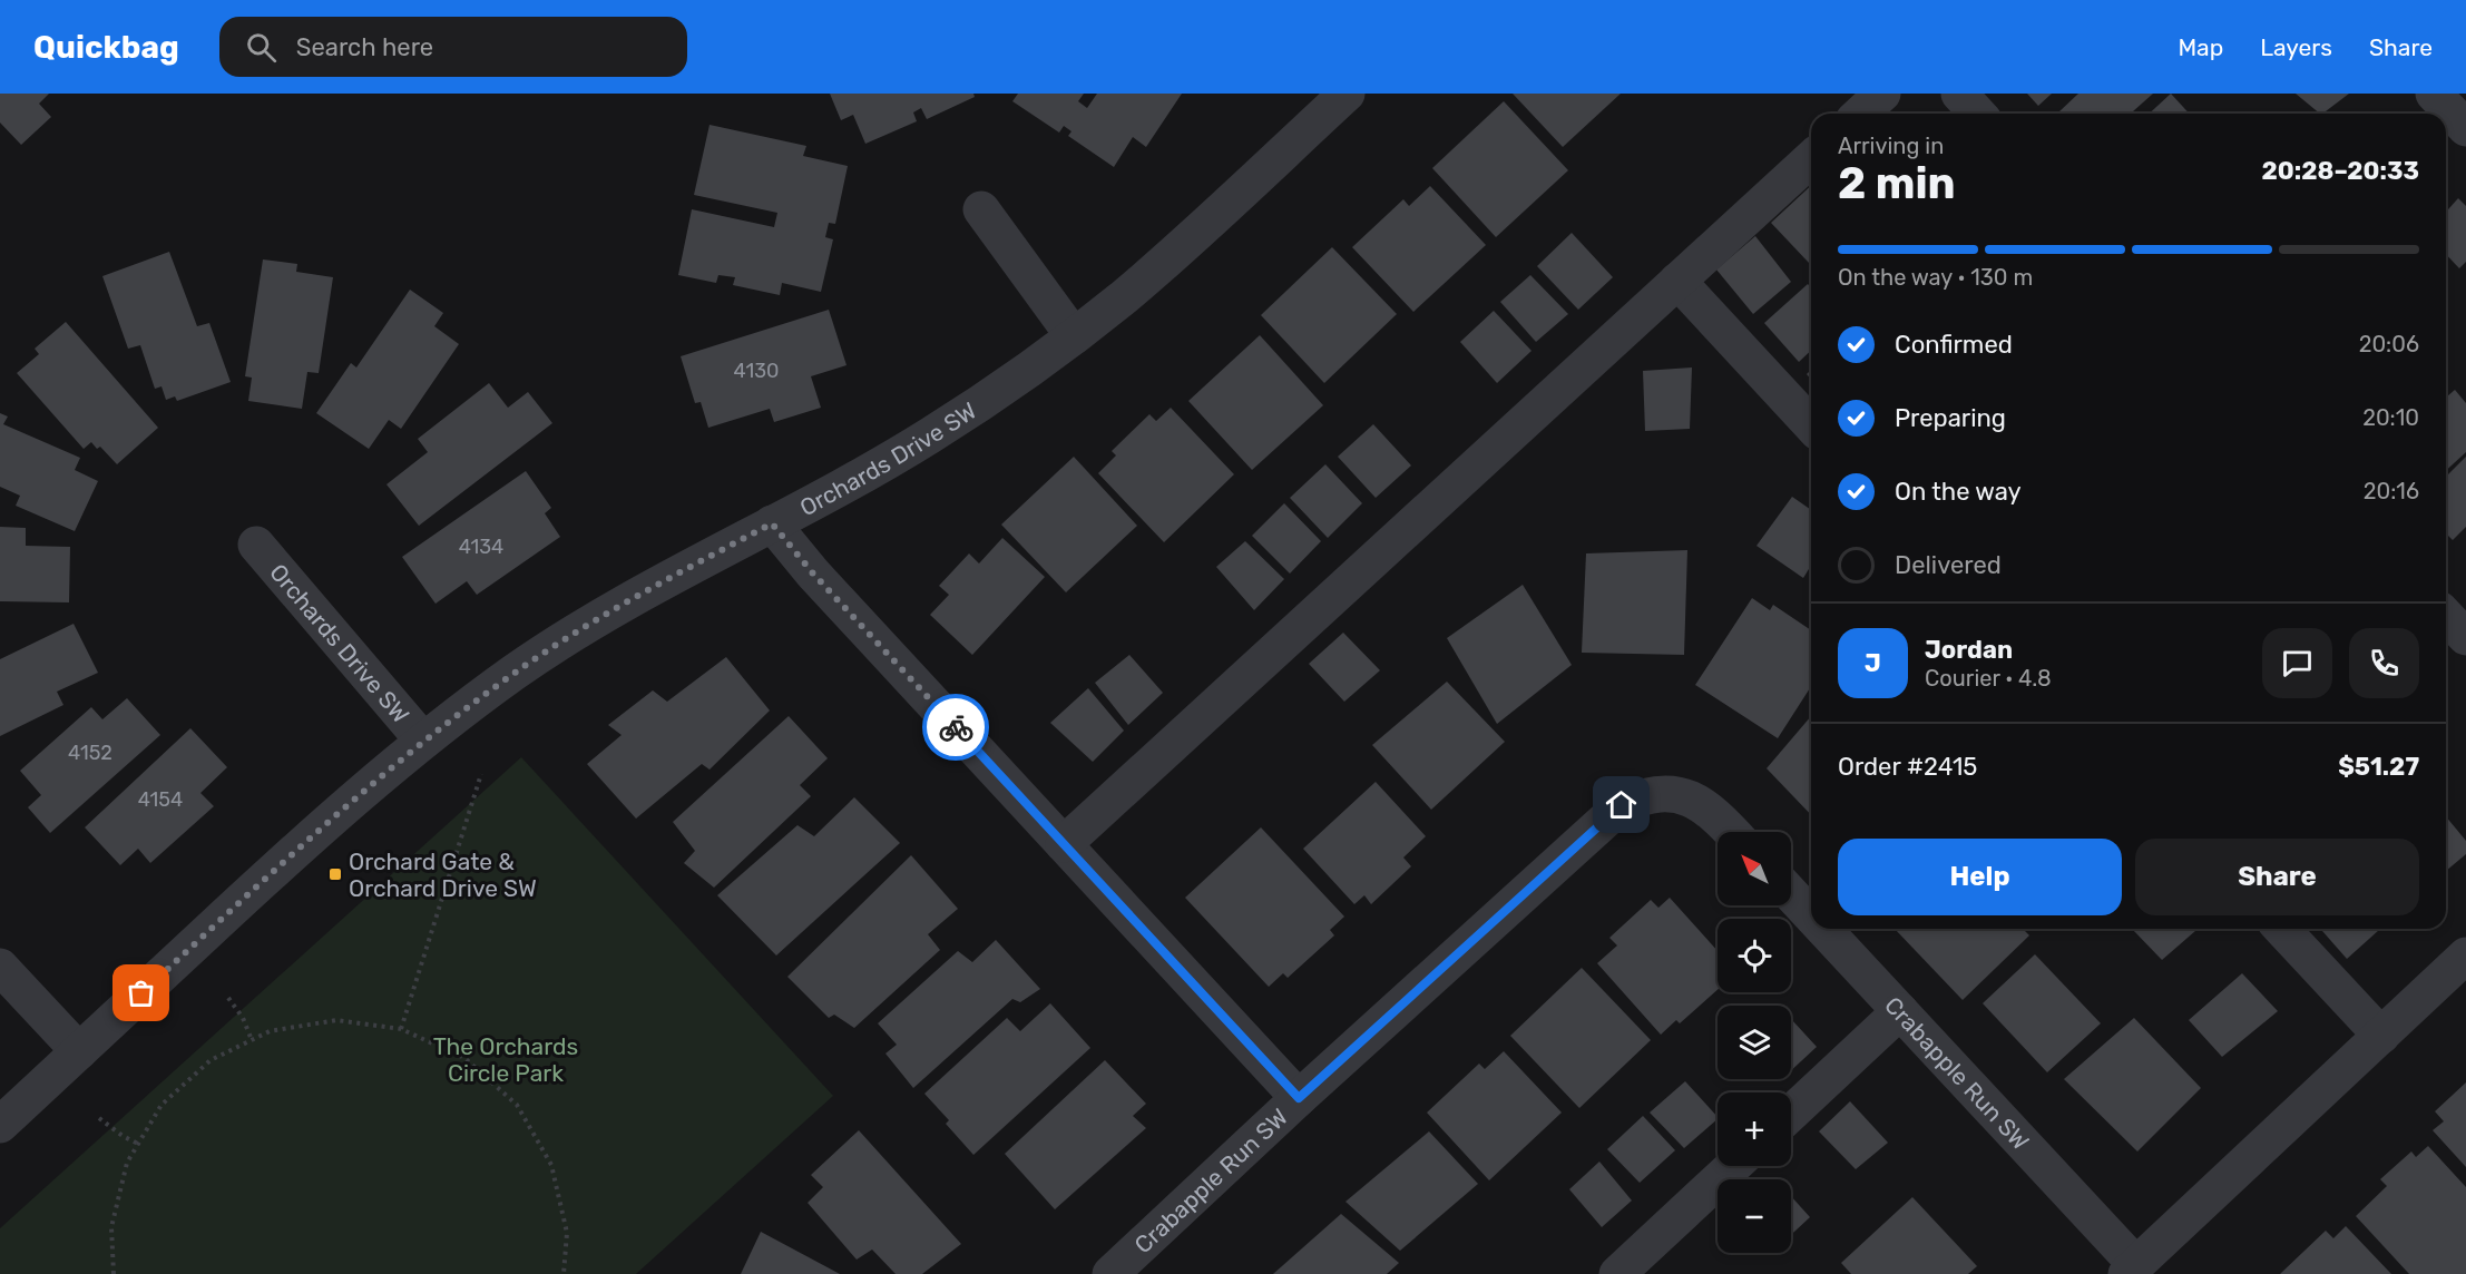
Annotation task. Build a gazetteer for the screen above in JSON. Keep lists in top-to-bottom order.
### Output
{
  "streets": {
    "street": ["Orchards Drive SW", "Crabapple Run SW"]
  },
  "parks": ["The Orchards Circle Park"],
  "places": {
    "transit": ["Orchard Gate & Orchard Drive SW"]
  },
  "house_numbers": [
    "4130",
    "4134",
    "4152",
    "4154"
  ],
  "north": "top left",
  "page": {
    "header": "Quickbag",
    "search": "Search here",
    "nav": ["Map", "Layers", "Share"],
    "heading": ["2 min", "Arriving in", "20:28–20:33"],
    "panel": [
      "Jordan",
      "Courier · 4.8",
      "Order #2415",
      "$51.27"
    ],
    "bar": "On the way · 130 m",
    "list": [
      ["Confirmed", "20:06"],
      ["Preparing", "20:10"],
      ["On the way", "20:16"],
      "Delivered"
    ],
    "round": "J",
    "buttons": ["Help", "Share"],
    "map_buttons": ["+", "−"]
  }
}
